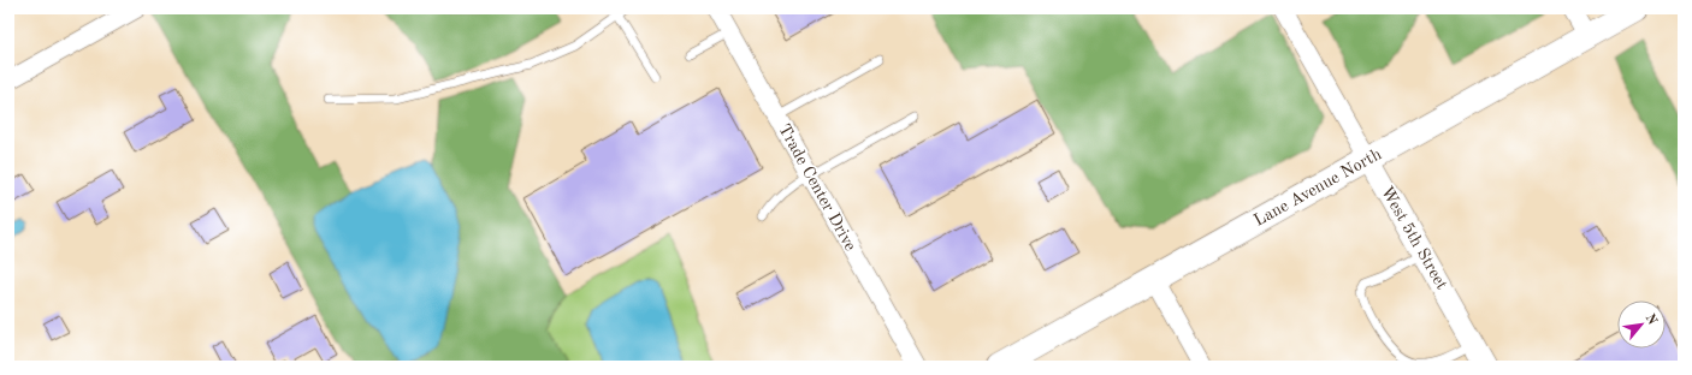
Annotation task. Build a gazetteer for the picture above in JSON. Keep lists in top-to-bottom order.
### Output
{
  "streets": {
    "main road": ["Lane Avenue North"],
    "street": ["Trade Center Drive", "West 5th Street"]
  },
  "crossings": [
    ["Lane Avenue North", "West 5th Street"]
  ],
  "north": "top right"
}
